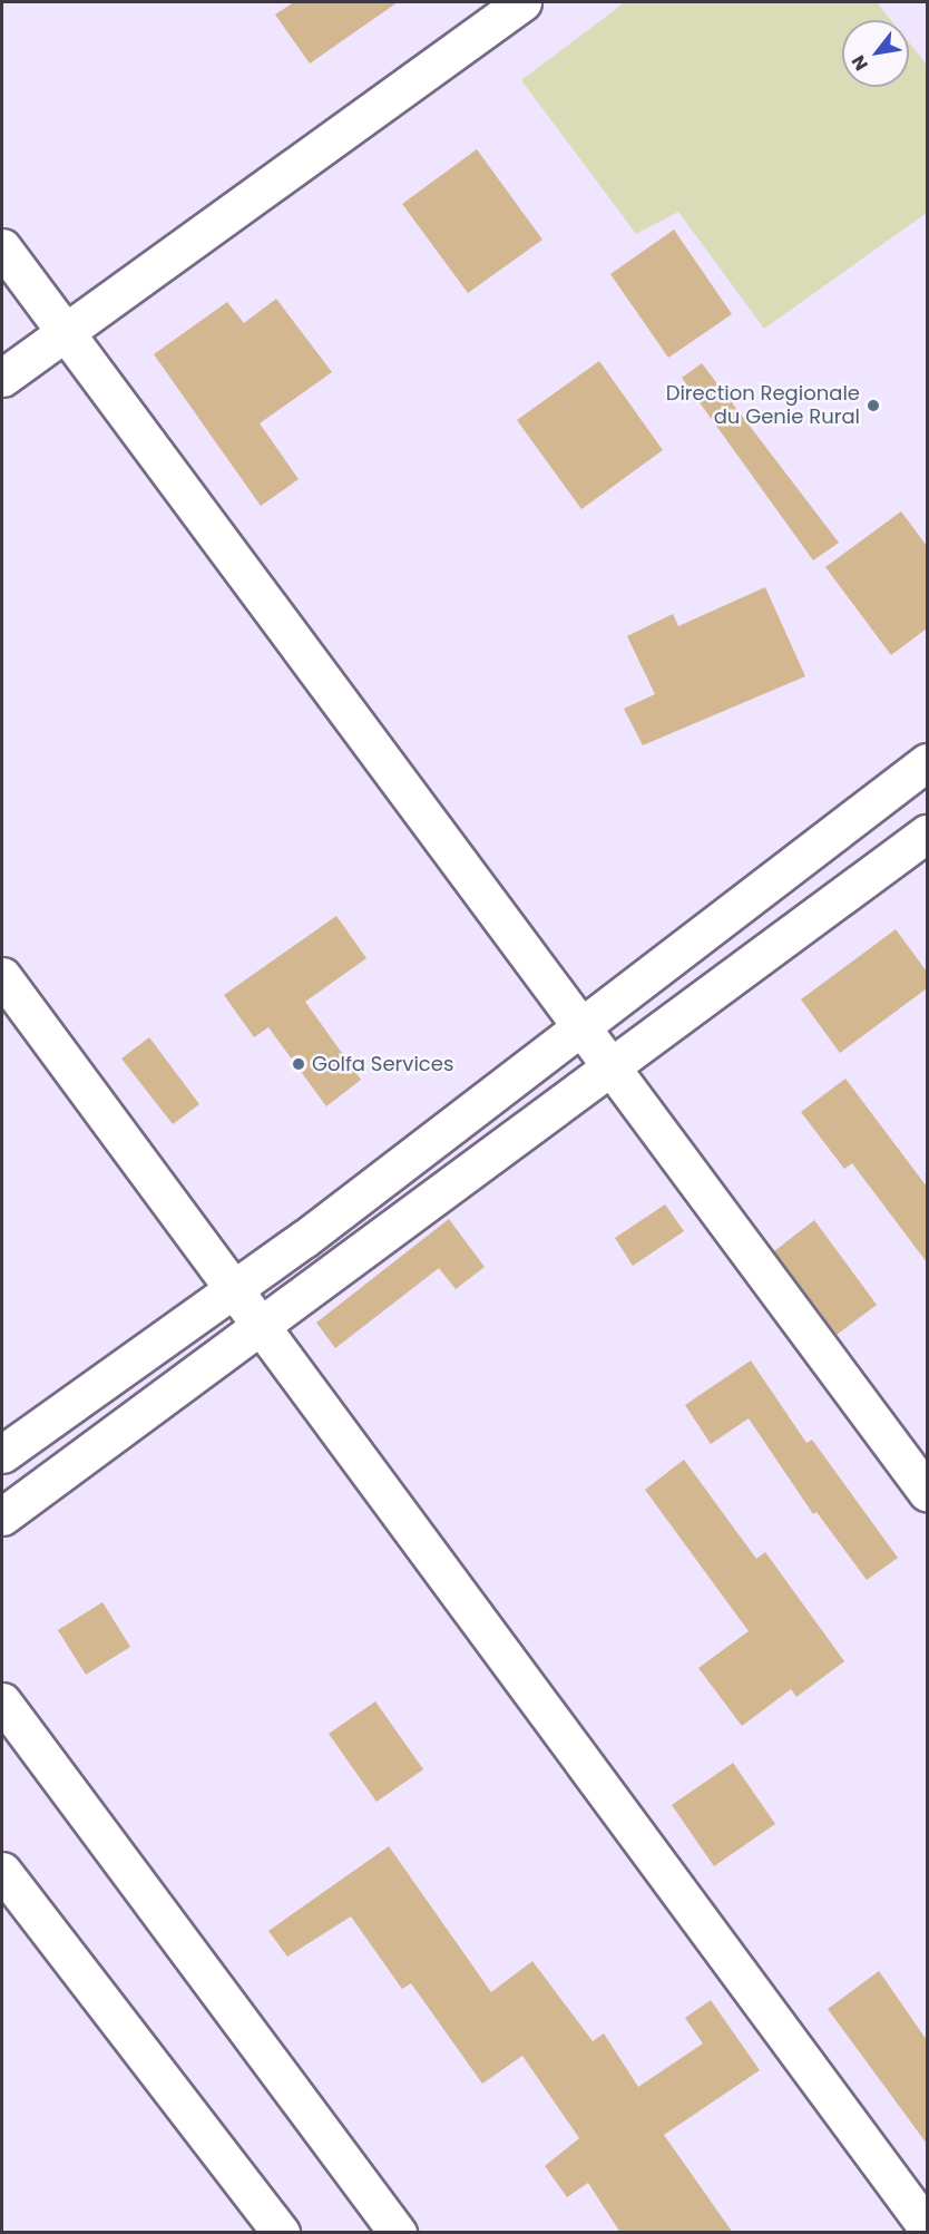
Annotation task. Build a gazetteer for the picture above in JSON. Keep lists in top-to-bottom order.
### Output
{
  "places": ["Direction Regionale du Genie Rural", "Golfa Services"],
  "north": "bottom left"
}
